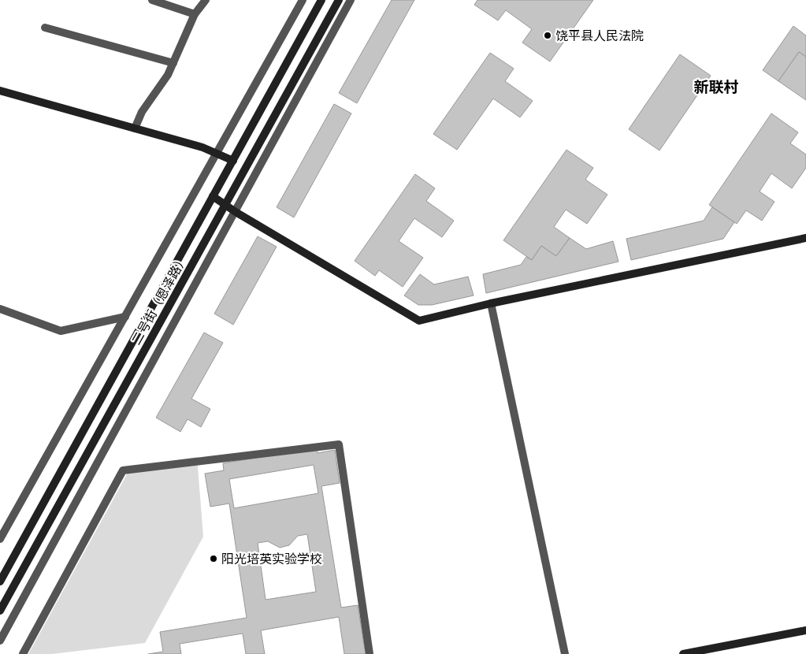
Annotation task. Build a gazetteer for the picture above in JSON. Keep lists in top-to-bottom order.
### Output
{
  "streets": {
    "main road": ["二号街（恩泽路）"]
  },
  "districts": ["新联村"],
  "places": ["饶平县人民法院", "阳光培英实验学校"]
}
